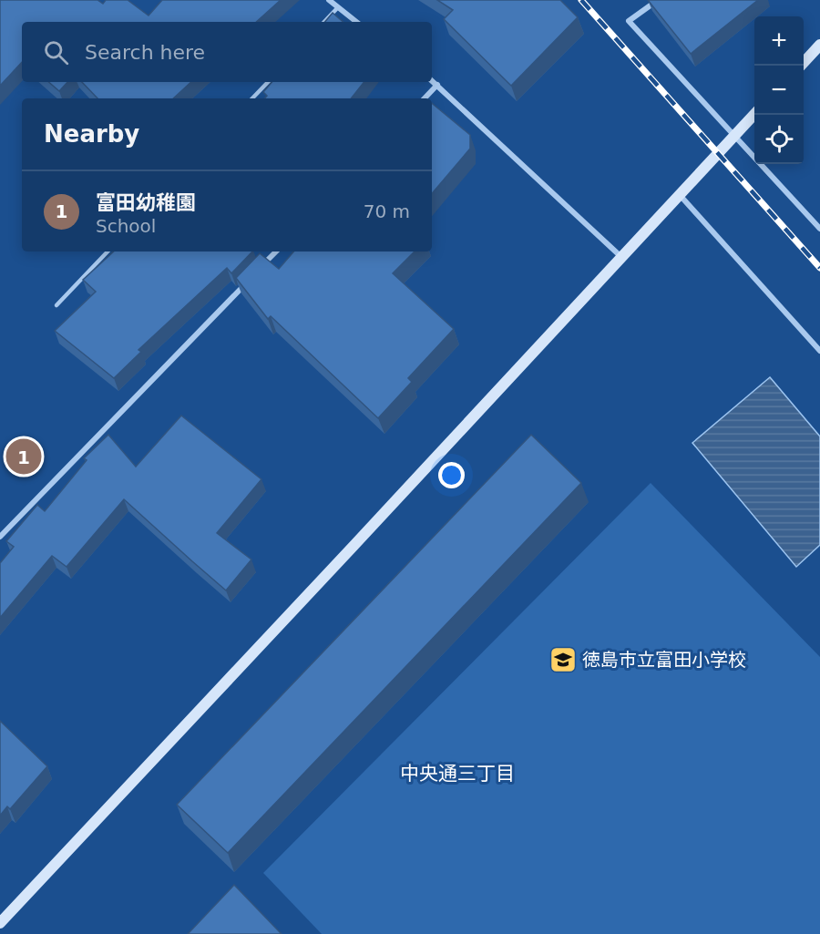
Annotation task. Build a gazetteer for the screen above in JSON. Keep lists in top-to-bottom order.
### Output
{
  "districts": ["中央通三丁目"],
  "places": {
    "school or university": ["徳島市立富田小学校"]
  },
  "page": {
    "map_buttons": ["+", "−"],
    "search": "Search here",
    "heading": "Nearby",
    "list": [
      {
        "mark": "1",
        "name": "富田幼稚園",
        "note": "School",
        "value": "70 m"
      }
    ],
    "pins": "1"
  }
}
